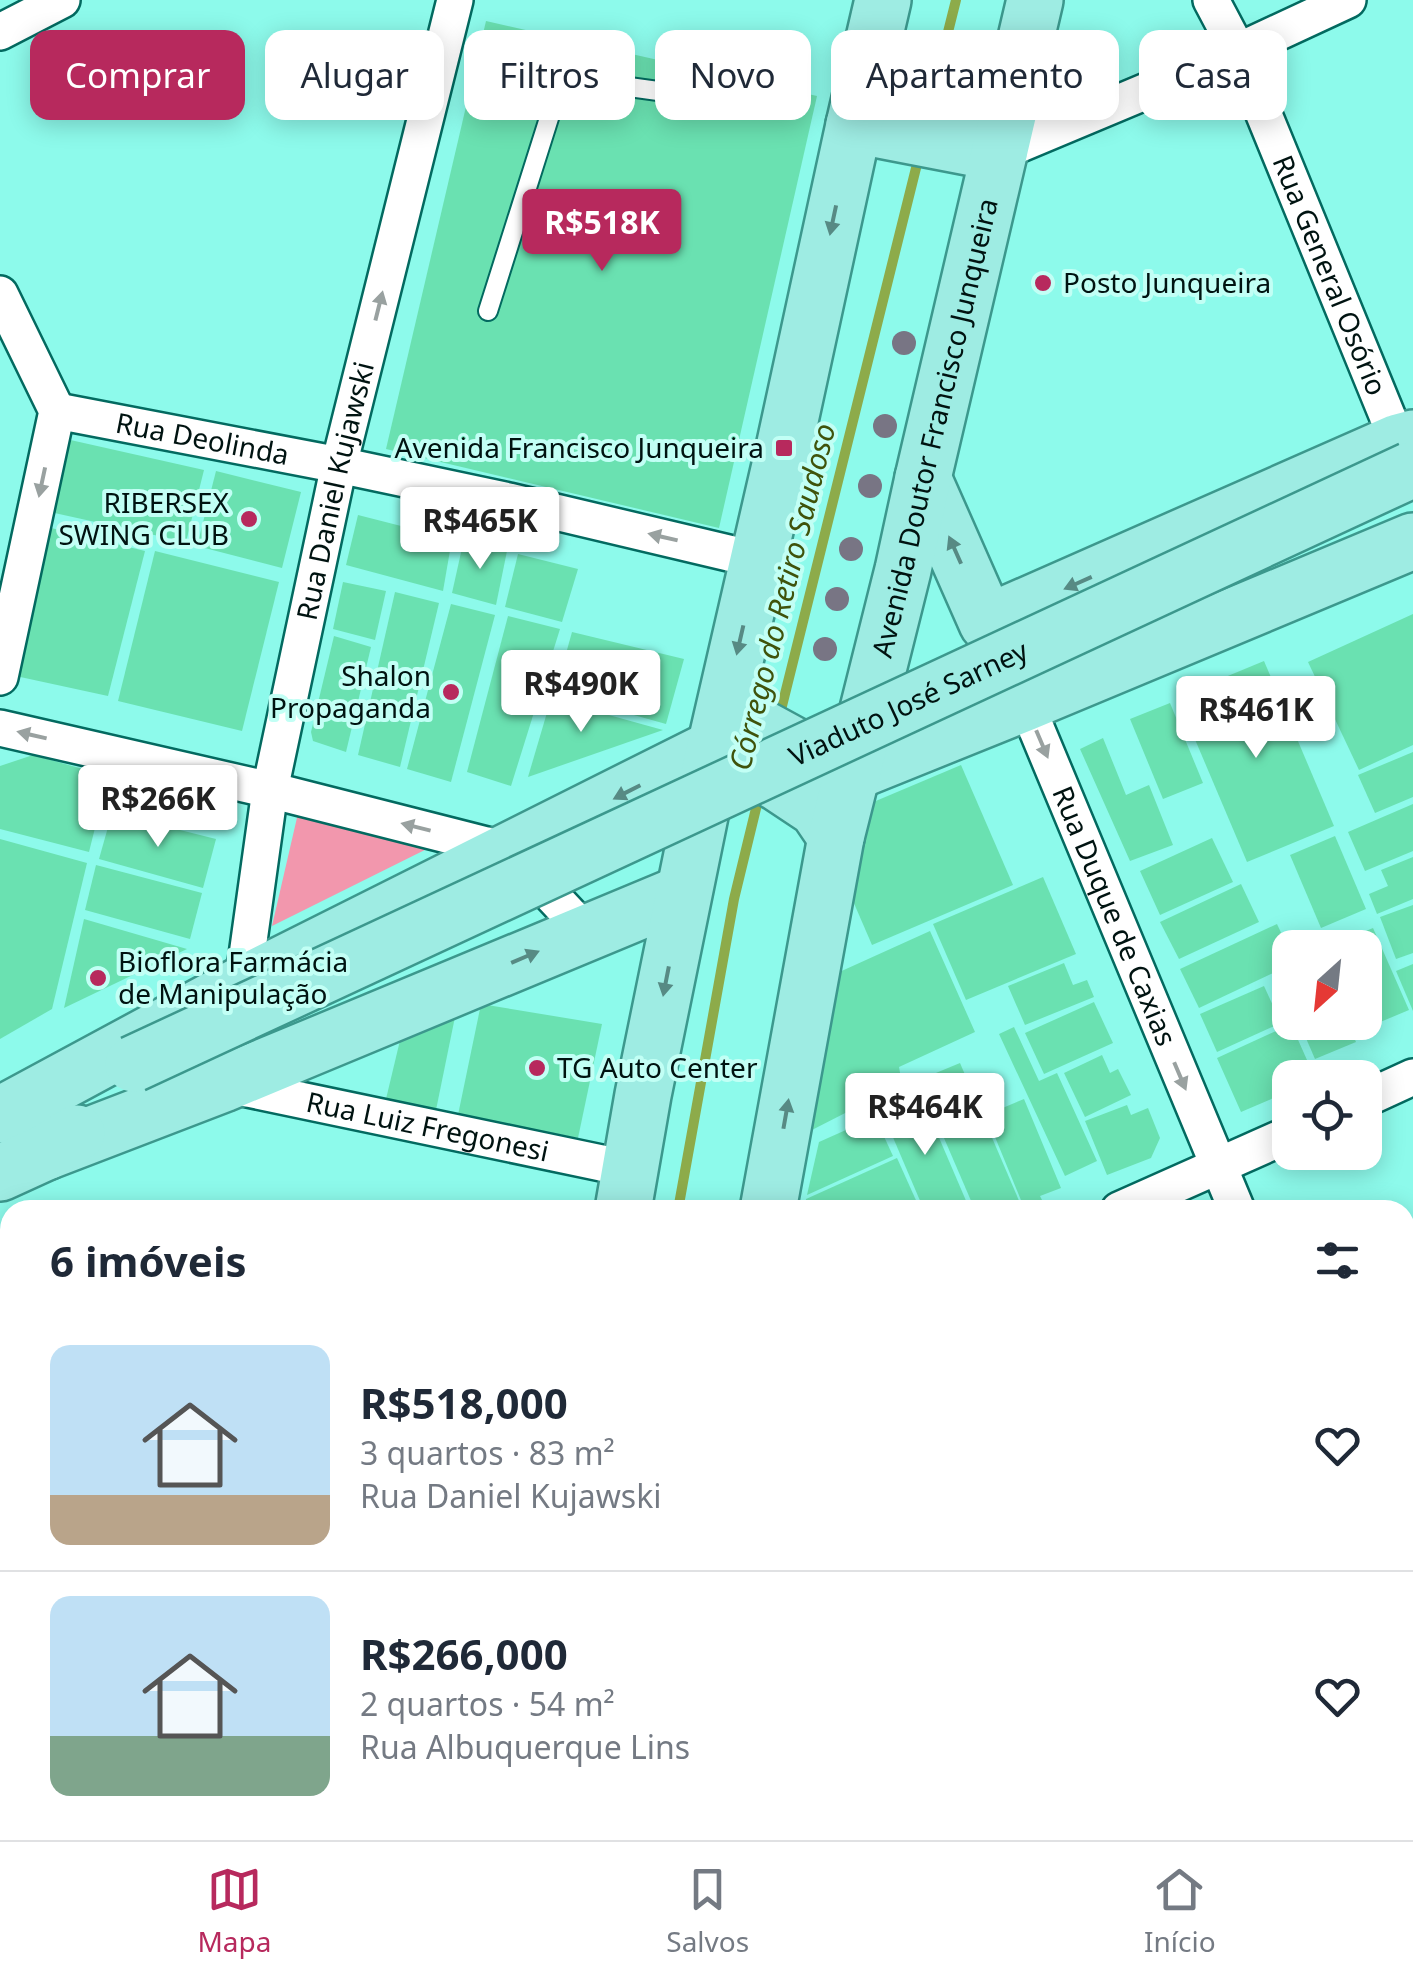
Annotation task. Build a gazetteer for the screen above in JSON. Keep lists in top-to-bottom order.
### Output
{
  "streets": {
    "main road": ["Avenida Doutor Francisco Junqueira", "Viaduto José Sarney"],
    "street": [
      "Rua General Osório",
      "Rua Deolinda",
      "Rua Daniel Kujawski",
      "Rua Duque de Caxias",
      "Rua Luiz Fregonesi"
    ]
  },
  "crossings": [
    ["Rua General Osório", "Viaduto José Sarney"],
    ["Rua Deolinda", "Rua Daniel Kujawski"]
  ],
  "one_way": ["Rua Deolinda", "Rua Daniel Kujawski", "Rua Duque de Caxias"],
  "water": ["Córrego do Retiro Saudoso"],
  "places": {
    "other": [
      "Posto Junqueira",
      "RIBERSEX SWING CLUB",
      "Shalon Propaganda",
      "Bioflora Farmácia de Manipulação",
      "TG Auto Center"
    ],
    "transit": ["Avenida Francisco Junqueira"]
  },
  "north": "bottom left",
  "page": {
    "chip": [
      "Comprar",
      "Alugar",
      "Filtros",
      "Novo",
      "Apartamento",
      "Casa"
    ],
    "price": [
      "R$518K",
      "R$465K",
      "R$490K",
      "R$461K",
      "R$266K",
      "R$464K"
    ],
    "heading": "6 imóveis",
    "list": [
      {
        "name": "R$518,000",
        "note": "3 quartos · 83 m² · Rua Daniel Kujawski"
      },
      {
        "name": "R$266,000",
        "note": "2 quartos · 54 m² · Rua Albuquerque Lins"
      }
    ],
    "tabs": ["Mapa", "Salvos", "Início"]
  }
}
